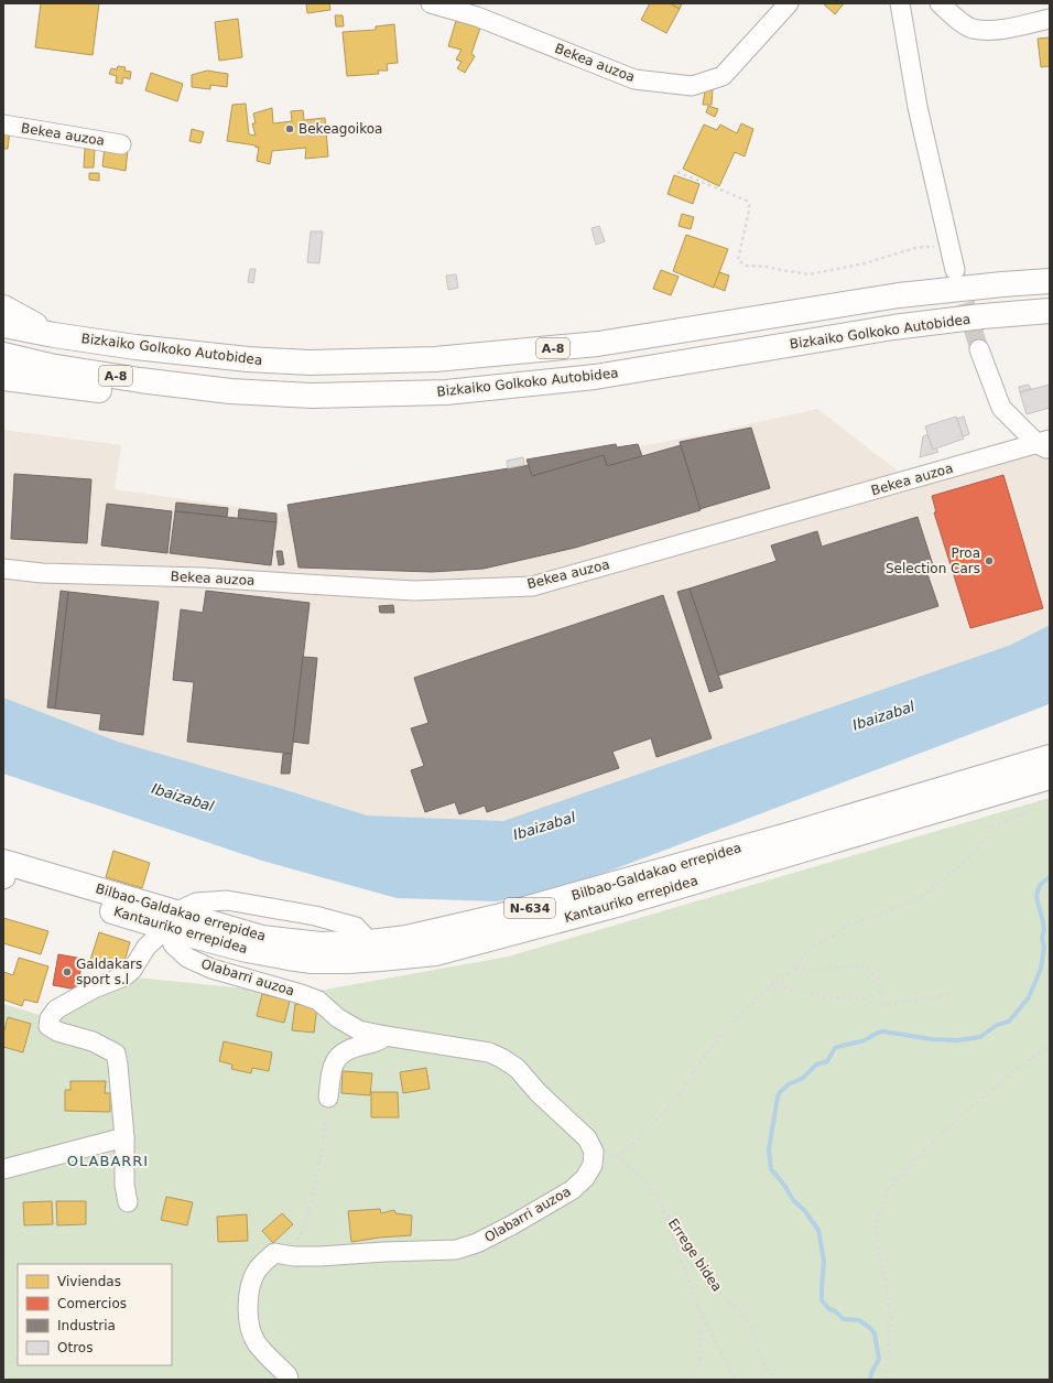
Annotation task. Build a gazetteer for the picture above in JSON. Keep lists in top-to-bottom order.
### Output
{
  "streets": {
    "highway": [
      "Bizkaiko Golkoko Autobidea",
      "A-8",
      "Bilbao-Galdakao errepidea",
      "Kantauriko errepidea",
      "N-634"
    ],
    "street": ["Bekea auzoa", "Olabarri auzoa"],
    "path": ["Errege bidea"]
  },
  "crossings": [
    ["Bilbao-Galdakao errepidea", "Kantauriko errepidea"],
    ["Bilbao-Galdakao errepidea", "Olabarri auzoa"],
    ["Kantauriko errepidea", "Olabarri auzoa"],
    ["Olabarri auzoa", "Errege bidea"]
  ],
  "districts": ["OLABARRI"],
  "water": ["Ibaizabal"],
  "places": ["Bekeagoikoa", "Proa Selection Cars", "Galdakars sport s.l"],
  "legend": [
    "Viviendas",
    "Comercios",
    "Industria",
    "Otros"
  ]
}
